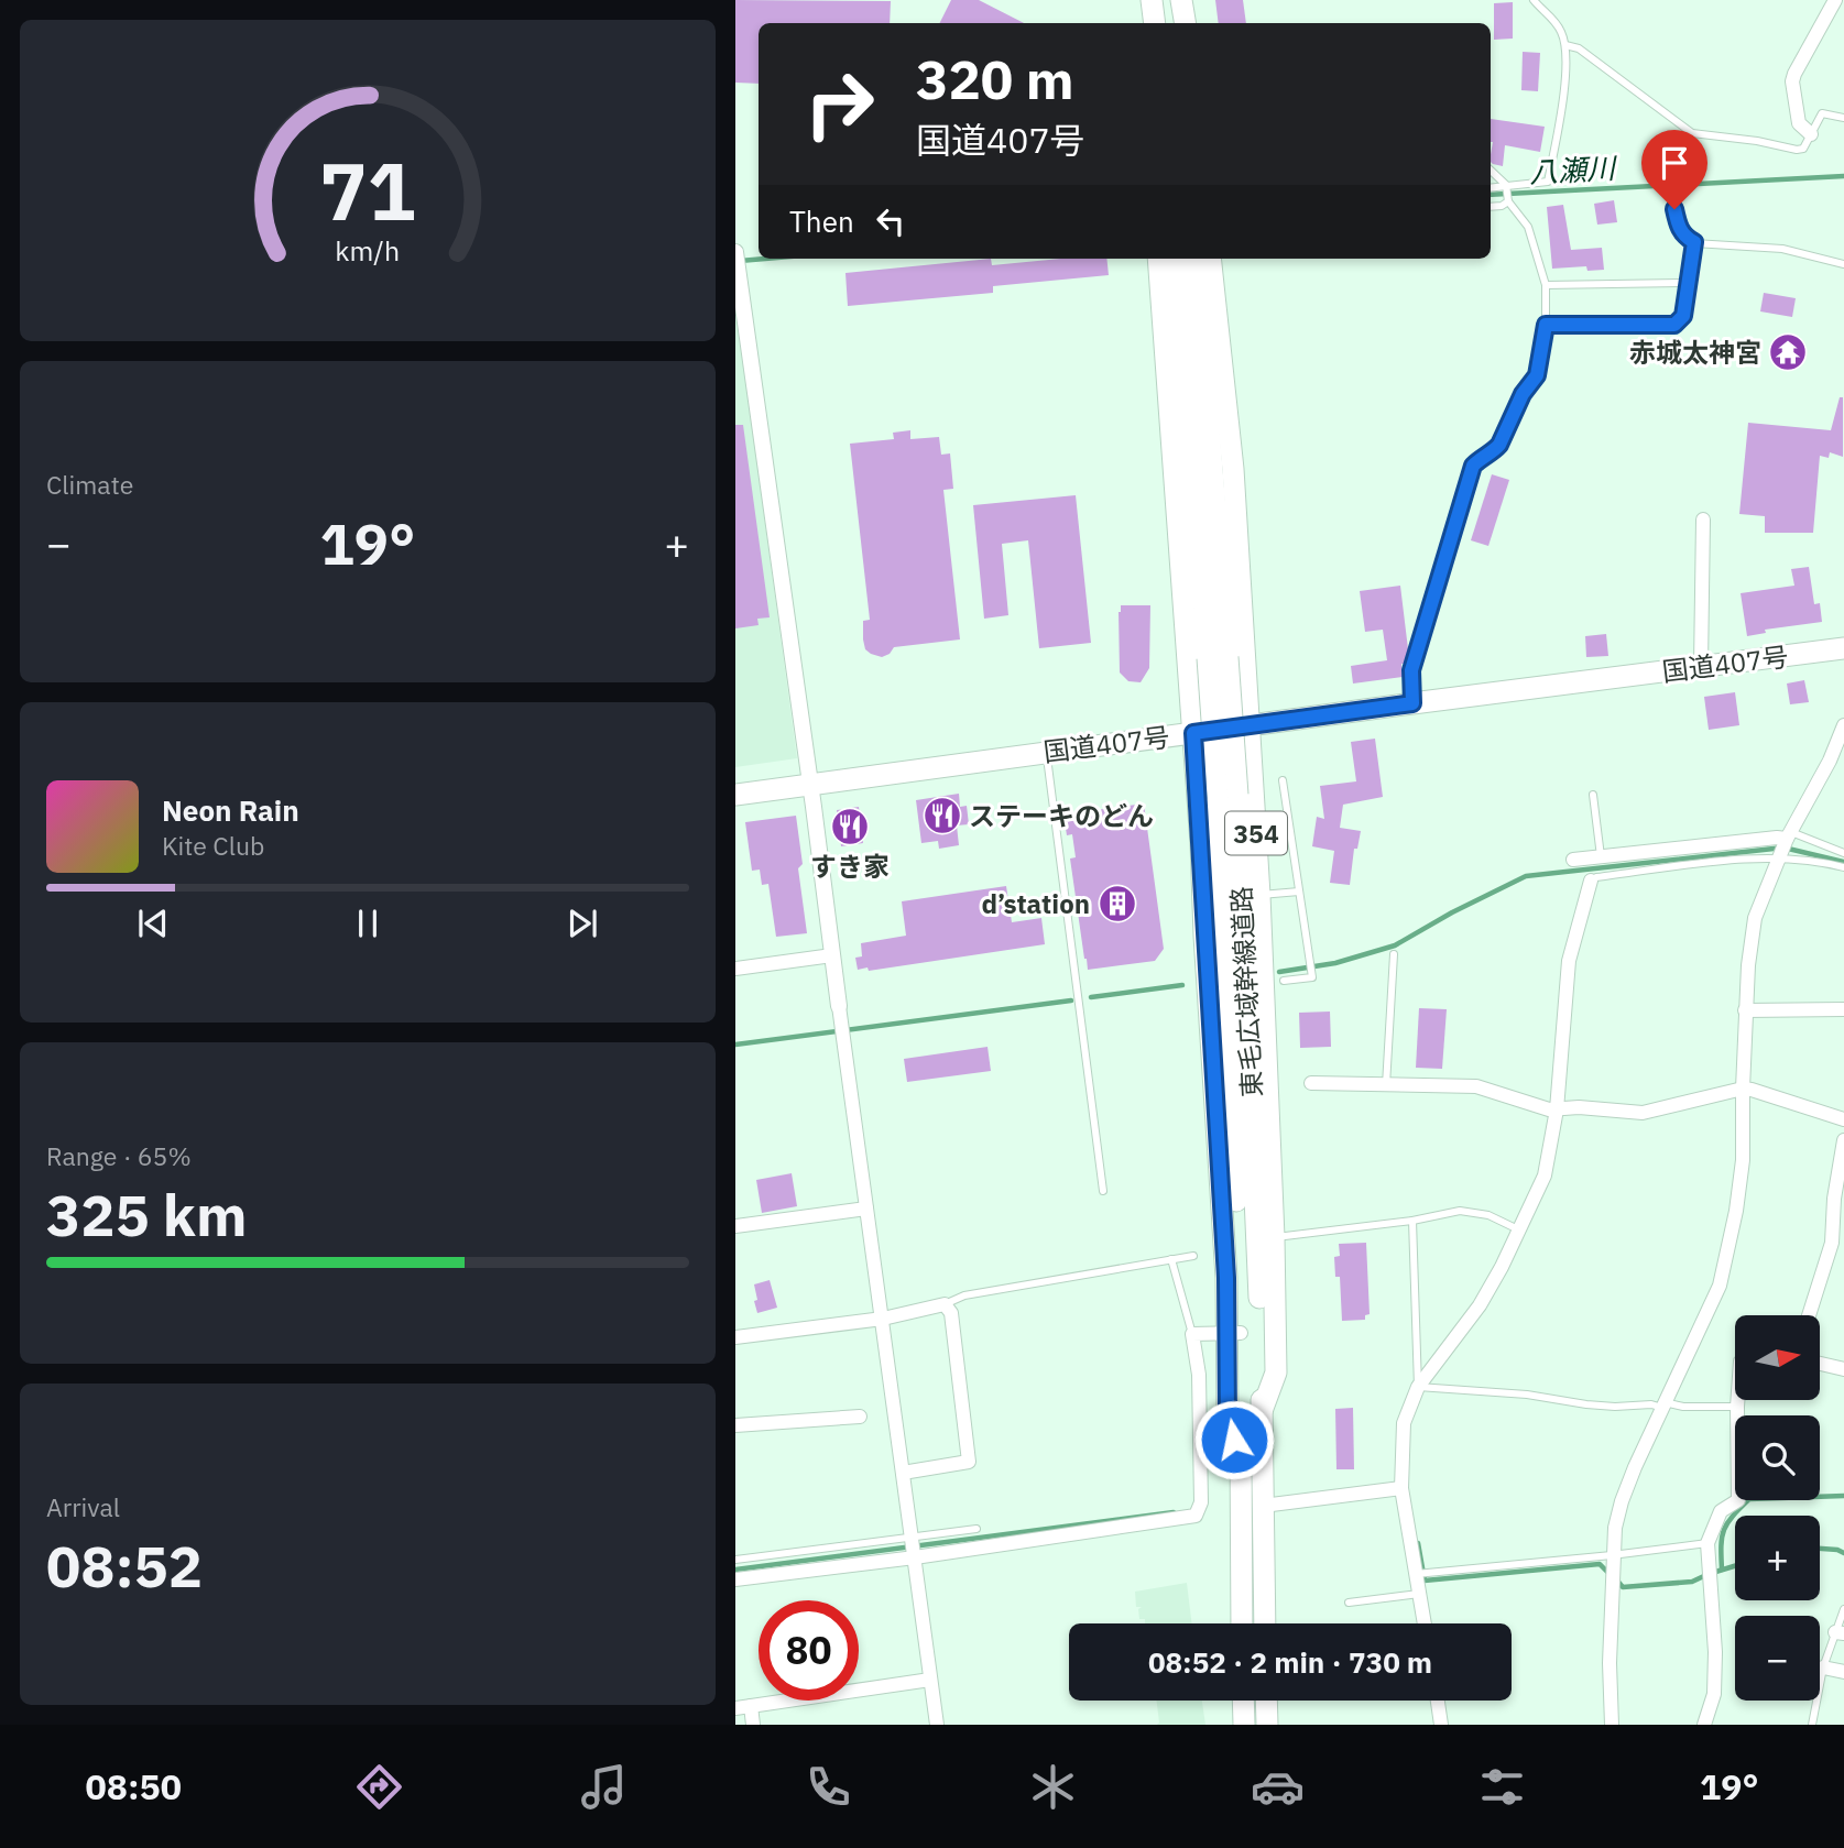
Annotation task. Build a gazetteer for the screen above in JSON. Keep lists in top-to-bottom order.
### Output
{
  "streets": {
    "highway": ["国道407号", "354", "東毛広域幹線道路"]
  },
  "crossings": [
    ["国道407号", "354"],
    ["354", "東毛広域幹線道路"]
  ],
  "water": ["八瀬川"],
  "places": {
    "temple": ["赤城太神宮"],
    "restaurant": ["ステーキのどん", "すき家"],
    "building": ["d’station"]
  },
  "north": "right",
  "page": {
    "turn": ["320 m", "国道407号"],
    "then": "Then",
    "tile": [
      "Climate",
      ["Range · 65%", "325 km"],
      ["Arrival", "08:52"]
    ],
    "heat": ["−", "19°", "+"],
    "song": ["Neon Rain", "Kite Club"],
    "map_buttons": ["+", "−"],
    "limit": "80",
    "trip": "08:52 · 2 min · 730 m",
    "tabs": ["08:50", "19°"],
    "gauge": ["71", "km/h"]
  }
}
